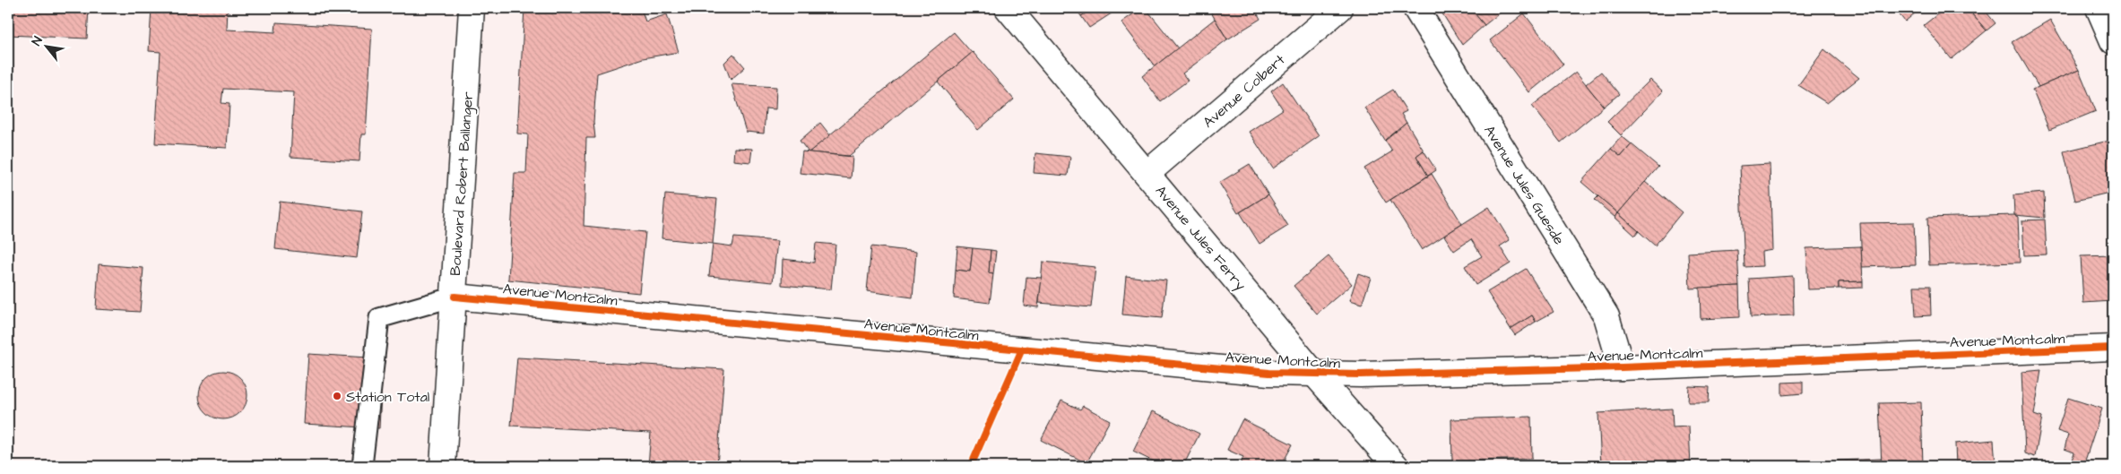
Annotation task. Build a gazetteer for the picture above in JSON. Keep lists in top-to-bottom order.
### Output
{
  "streets": {
    "street": [
      "Avenue Colbert",
      "Boulevard Robert Ballanger",
      "Avenue Jules Guesde",
      "Avenue Jules Ferry",
      "Avenue Montcalm"
    ]
  },
  "crossings": [
    ["Avenue Colbert", "Avenue Jules Ferry"],
    ["Boulevard Robert Ballanger", "Avenue Montcalm"],
    ["Avenue Jules Guesde", "Avenue Montcalm"],
    ["Avenue Jules Ferry", "Avenue Montcalm"]
  ],
  "places": ["Station Total"],
  "north": "top left"
}
